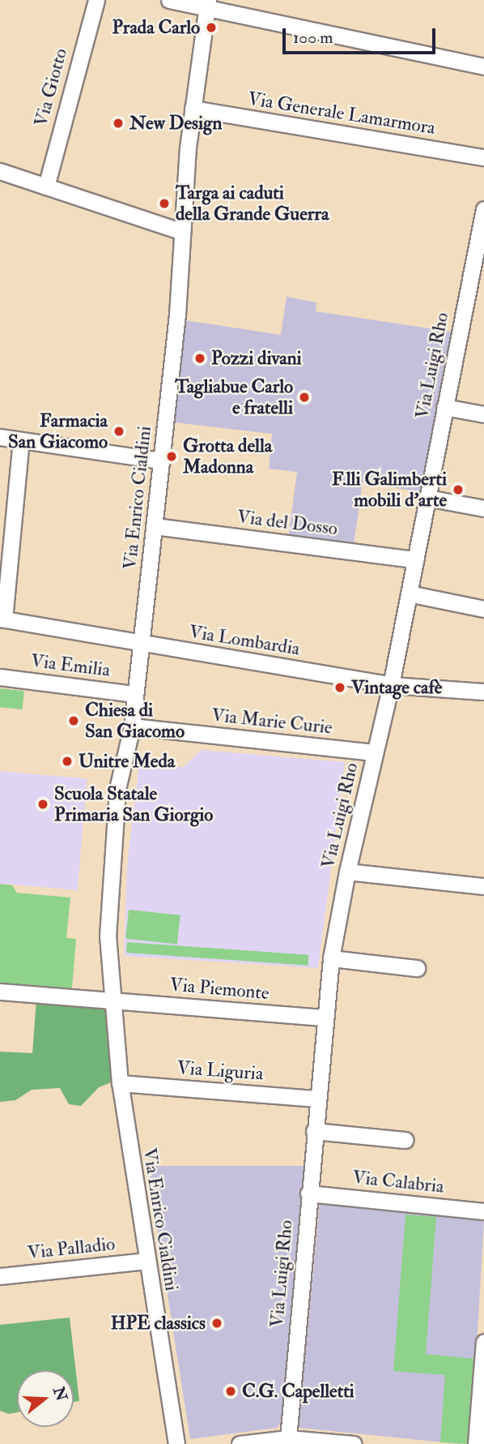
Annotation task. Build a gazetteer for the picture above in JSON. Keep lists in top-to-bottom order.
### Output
{
  "streets": {
    "street": [
      "Via Giotto",
      "Via Generale Lamarmora",
      "Via Luigi Rho",
      "Via Enrico Cialdini",
      "Via del Dosso",
      "Via Lombardia",
      "Via Emilia",
      "Via Marie Curie",
      "Via Piemonte",
      "Via Liguria",
      "Via Calabria",
      "Via Palladio"
    ]
  },
  "crossings": [
    ["Via Generale Lamarmora", "Via Enrico Cialdini"],
    ["Via Luigi Rho", "Via del Dosso"],
    ["Via Luigi Rho", "Via Lombardia"],
    ["Via Luigi Rho", "Via Marie Curie"],
    ["Via Luigi Rho", "Via Piemonte"],
    ["Via Luigi Rho", "Via Liguria"],
    ["Via Luigi Rho", "Via Calabria"],
    ["Via Enrico Cialdini", "Via del Dosso"],
    ["Via Enrico Cialdini", "Via Lombardia"],
    ["Via Enrico Cialdini", "Via Emilia"],
    ["Via Enrico Cialdini", "Via Marie Curie"],
    ["Via Enrico Cialdini", "Via Piemonte"],
    ["Via Enrico Cialdini", "Via Liguria"],
    ["Via Enrico Cialdini", "Via Palladio"]
  ],
  "places": [
    "Prada Carlo",
    "New Design",
    "Targa ai caduti della Grande Guerra",
    "Pozzi divani",
    "Tagliabue Carlo e fratelli",
    "Farmacia San Giacomo",
    "Grotta della Madonna",
    "F.lli Galimberti mobili d'arte",
    "Vintage cafè",
    "Chiesa di San Giacomo",
    "Unitre Meda",
    "Scuola Statale Primaria San Giorgio",
    "HPE classics",
    "C.G. Capelletti"
  ],
  "scale_bar": "100 m",
  "north": "right"
}
